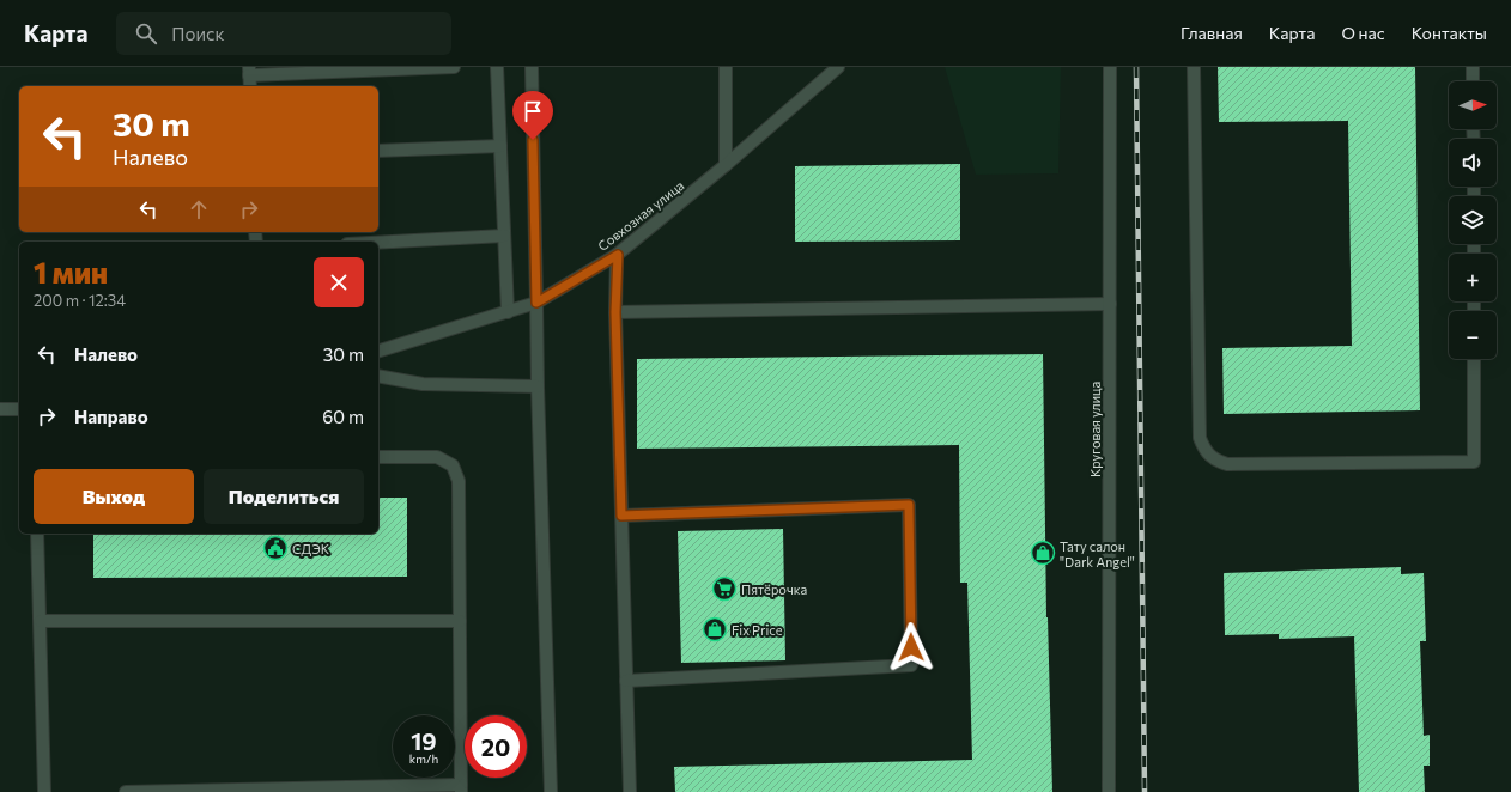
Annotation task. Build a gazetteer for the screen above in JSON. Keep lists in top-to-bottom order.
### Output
{
  "streets": {
    "street": ["Совхозная улица", "Круговая улица"]
  },
  "places": {
    "public building": ["СДЭК"],
    "shop": ["Тату салон \"Dark Angel\"", "Fix Price"],
    "supermarket": ["Пятёрочка"]
  },
  "north": "right",
  "page": {
    "header": "Карта",
    "search": "Поиск",
    "nav": [
      "Главная",
      "Карта",
      "О нас",
      "Контакты"
    ],
    "map_buttons": ["+", "−"],
    "turn": ["30 m", "Налево"],
    "heading": ["1 мин", "200 m · 12:34"],
    "list": [
      {
        "name": "Налево",
        "value": "30 m"
      },
      {
        "name": "Направо",
        "value": "60 m"
      }
    ],
    "buttons": ["Выход", "Поделиться"],
    "speed": "19 km/h",
    "limit": "20"
  }
}
